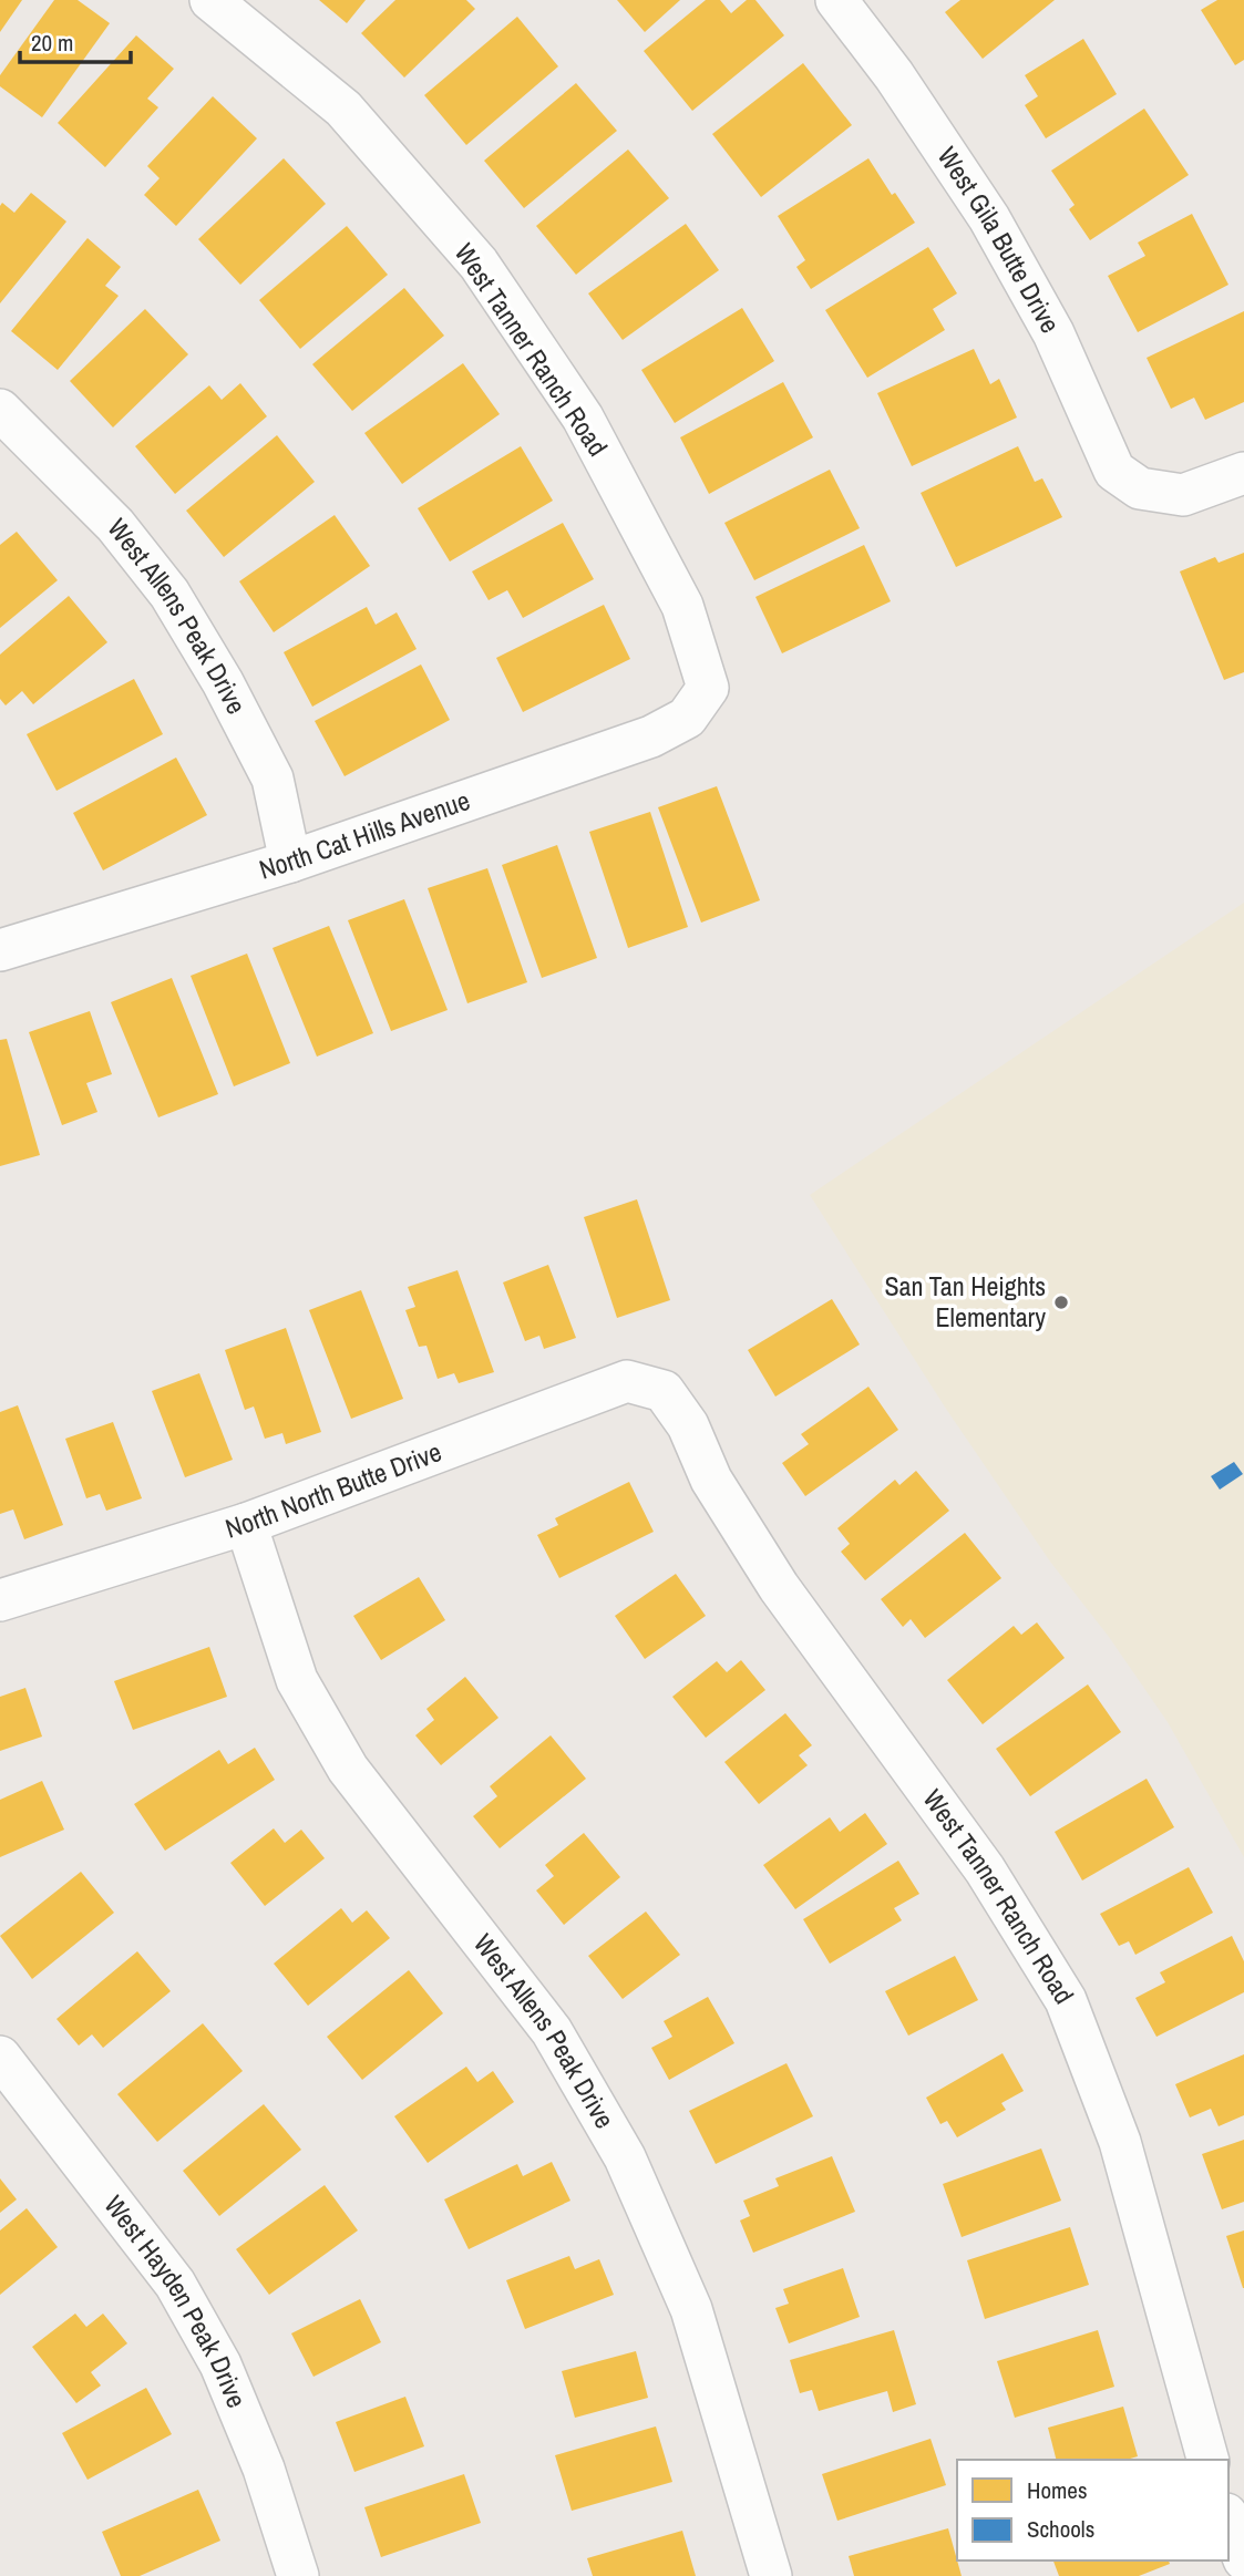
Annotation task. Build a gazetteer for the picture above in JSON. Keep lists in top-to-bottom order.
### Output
{
  "streets": {
    "street": [
      "West Gila Butte Drive",
      "West Tanner Ranch Road",
      "West Allens Peak Drive",
      "North Cat Hills Avenue",
      "North North Butte Drive",
      "West Hayden Peak Drive"
    ]
  },
  "crossings": [
    ["West Tanner Ranch Road", "North Cat Hills Avenue"],
    ["West Tanner Ranch Road", "North North Butte Drive"],
    ["West Allens Peak Drive", "North Cat Hills Avenue"],
    ["West Allens Peak Drive", "North North Butte Drive"]
  ],
  "places": ["San Tan Heights Elementary"],
  "legend": ["Homes", "Schools"],
  "scale_bar": "20 m"
}
